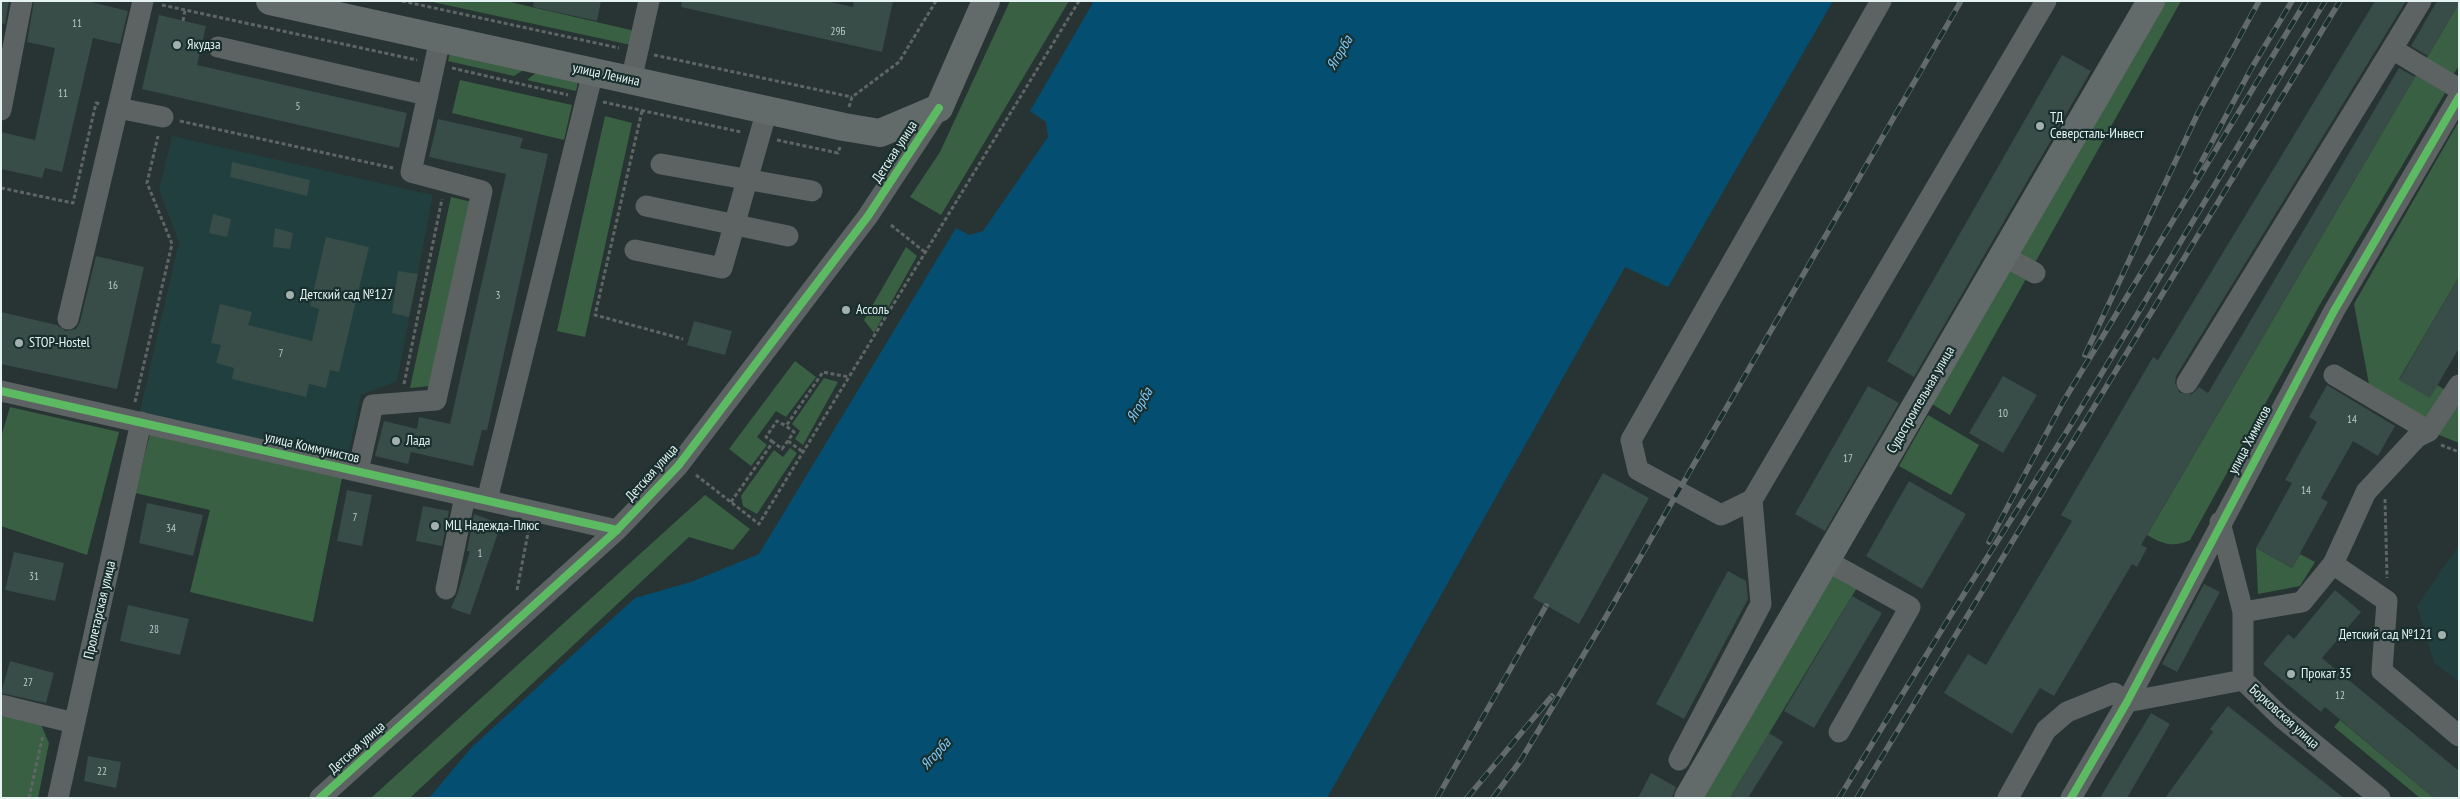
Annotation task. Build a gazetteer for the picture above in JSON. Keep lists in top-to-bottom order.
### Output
{
  "streets": {
    "main road": ["улица Ленина", "Судостроительная улица"],
    "street": [
      "Детская улица",
      "улица Химиков",
      "улица Коммунистов",
      "Пролетарская улица",
      "Борковская улица"
    ]
  },
  "crossings": [
    ["улица Ленина", "Детская улица"],
    ["Детская улица", "улица Коммунистов"],
    ["улица Химиков", "Борковская улица"],
    ["улица Коммунистов", "Пролетарская улица"]
  ],
  "water": ["Ягорба"],
  "places": [
    "Якудза",
    "ТД Северсталь-Инвест",
    "Детский сад №127",
    "Ассоль",
    "STOP-Hostel",
    "Лада",
    "МЦ Надежда-Плюс",
    "Детский сад №121",
    "Прокат 35"
  ],
  "house_numbers": [
    "11",
    "29Б",
    "11",
    "5",
    "16",
    "3",
    "7",
    "10",
    "14",
    "17",
    "14",
    "7",
    "34",
    "1",
    "31",
    "28",
    "27",
    "12",
    "22"
  ]
}
